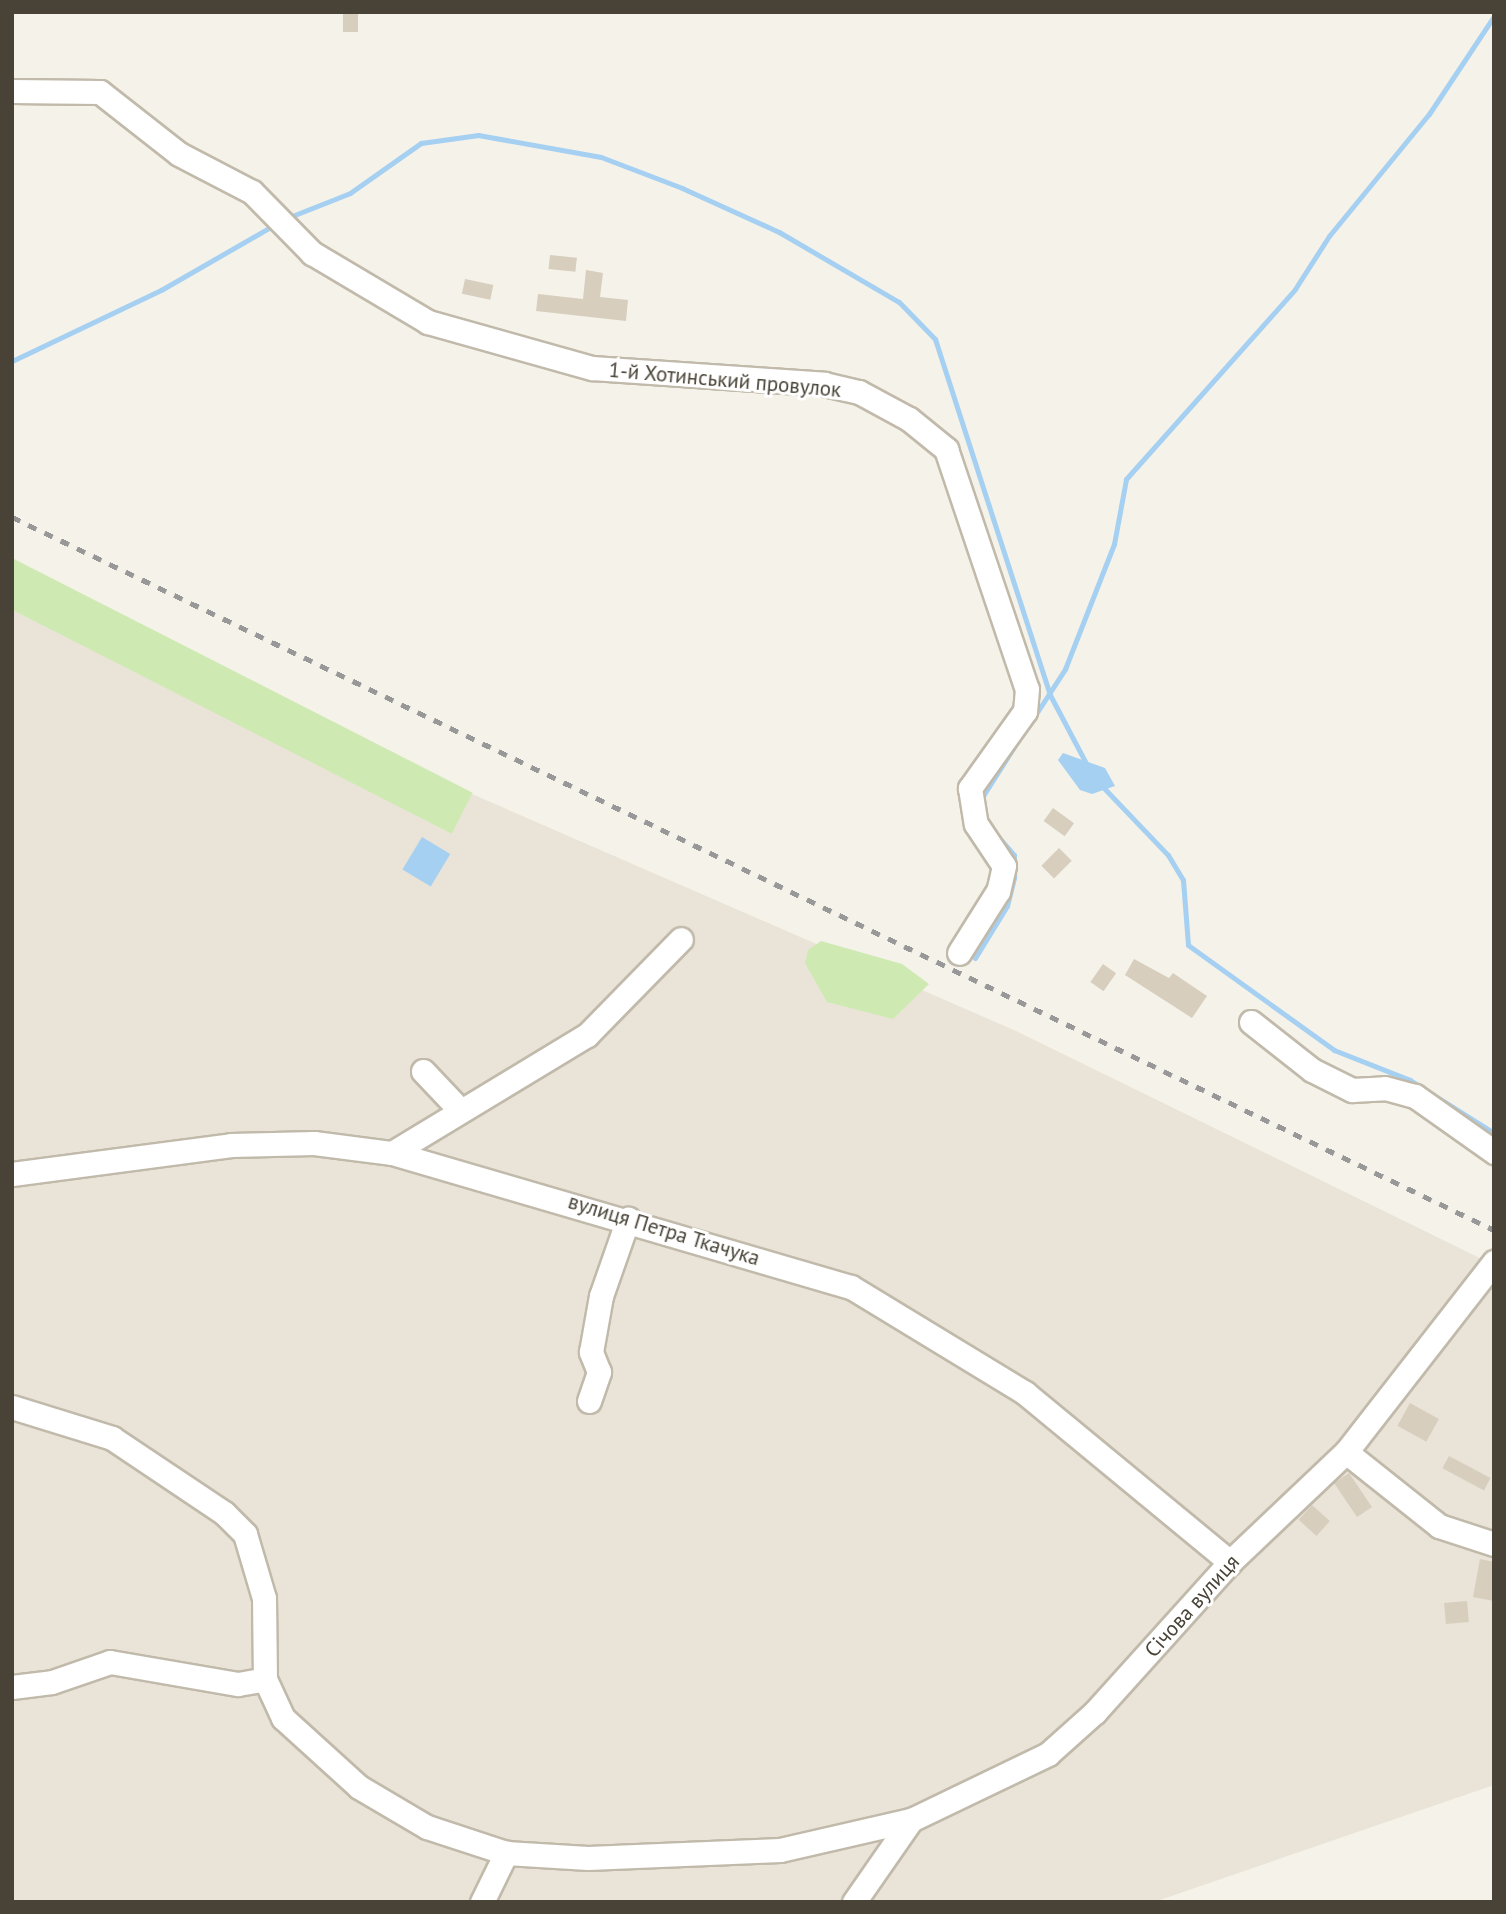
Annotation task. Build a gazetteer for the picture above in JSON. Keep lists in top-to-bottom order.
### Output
{
  "streets": {
    "street": ["1-й Хотинський провулок", "вулиця Петра Ткачука", "Січова вулиця"]
  },
  "crossings": [
    ["вулиця Петра Ткачука", "Січова вулиця"]
  ]
}
